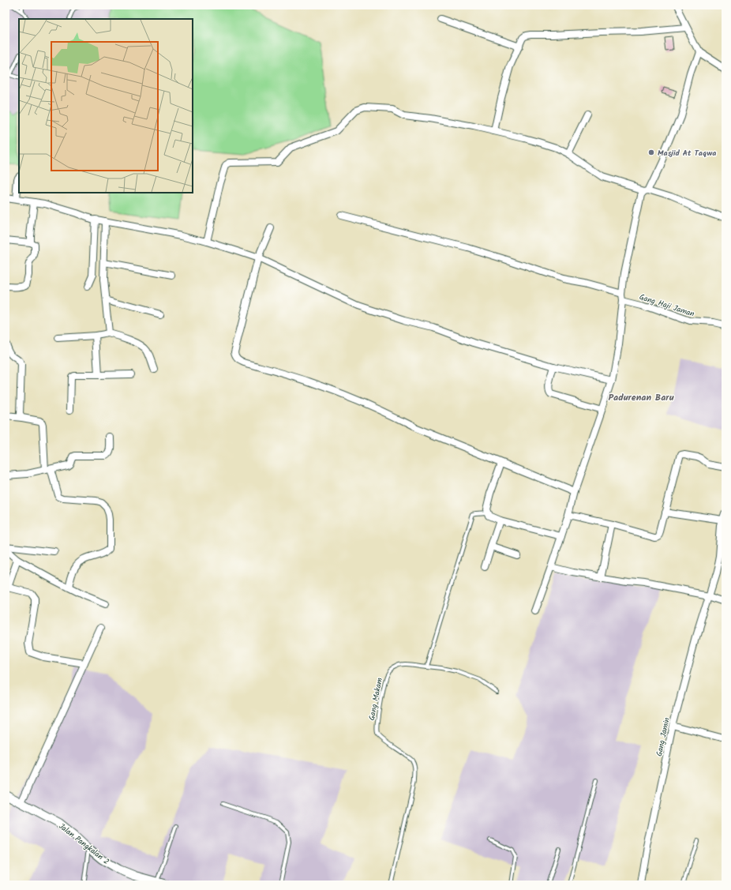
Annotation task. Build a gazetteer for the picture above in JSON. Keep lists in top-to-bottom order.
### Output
{
  "streets": {
    "street": ["Gang Haji Jaman", "Gang Jamin", "Jalan Pangkalan 2"],
    "lane": ["Gang Makam"]
  },
  "districts": ["Padurenan Baru"],
  "places": ["Masjid At Taqwa"]
}
